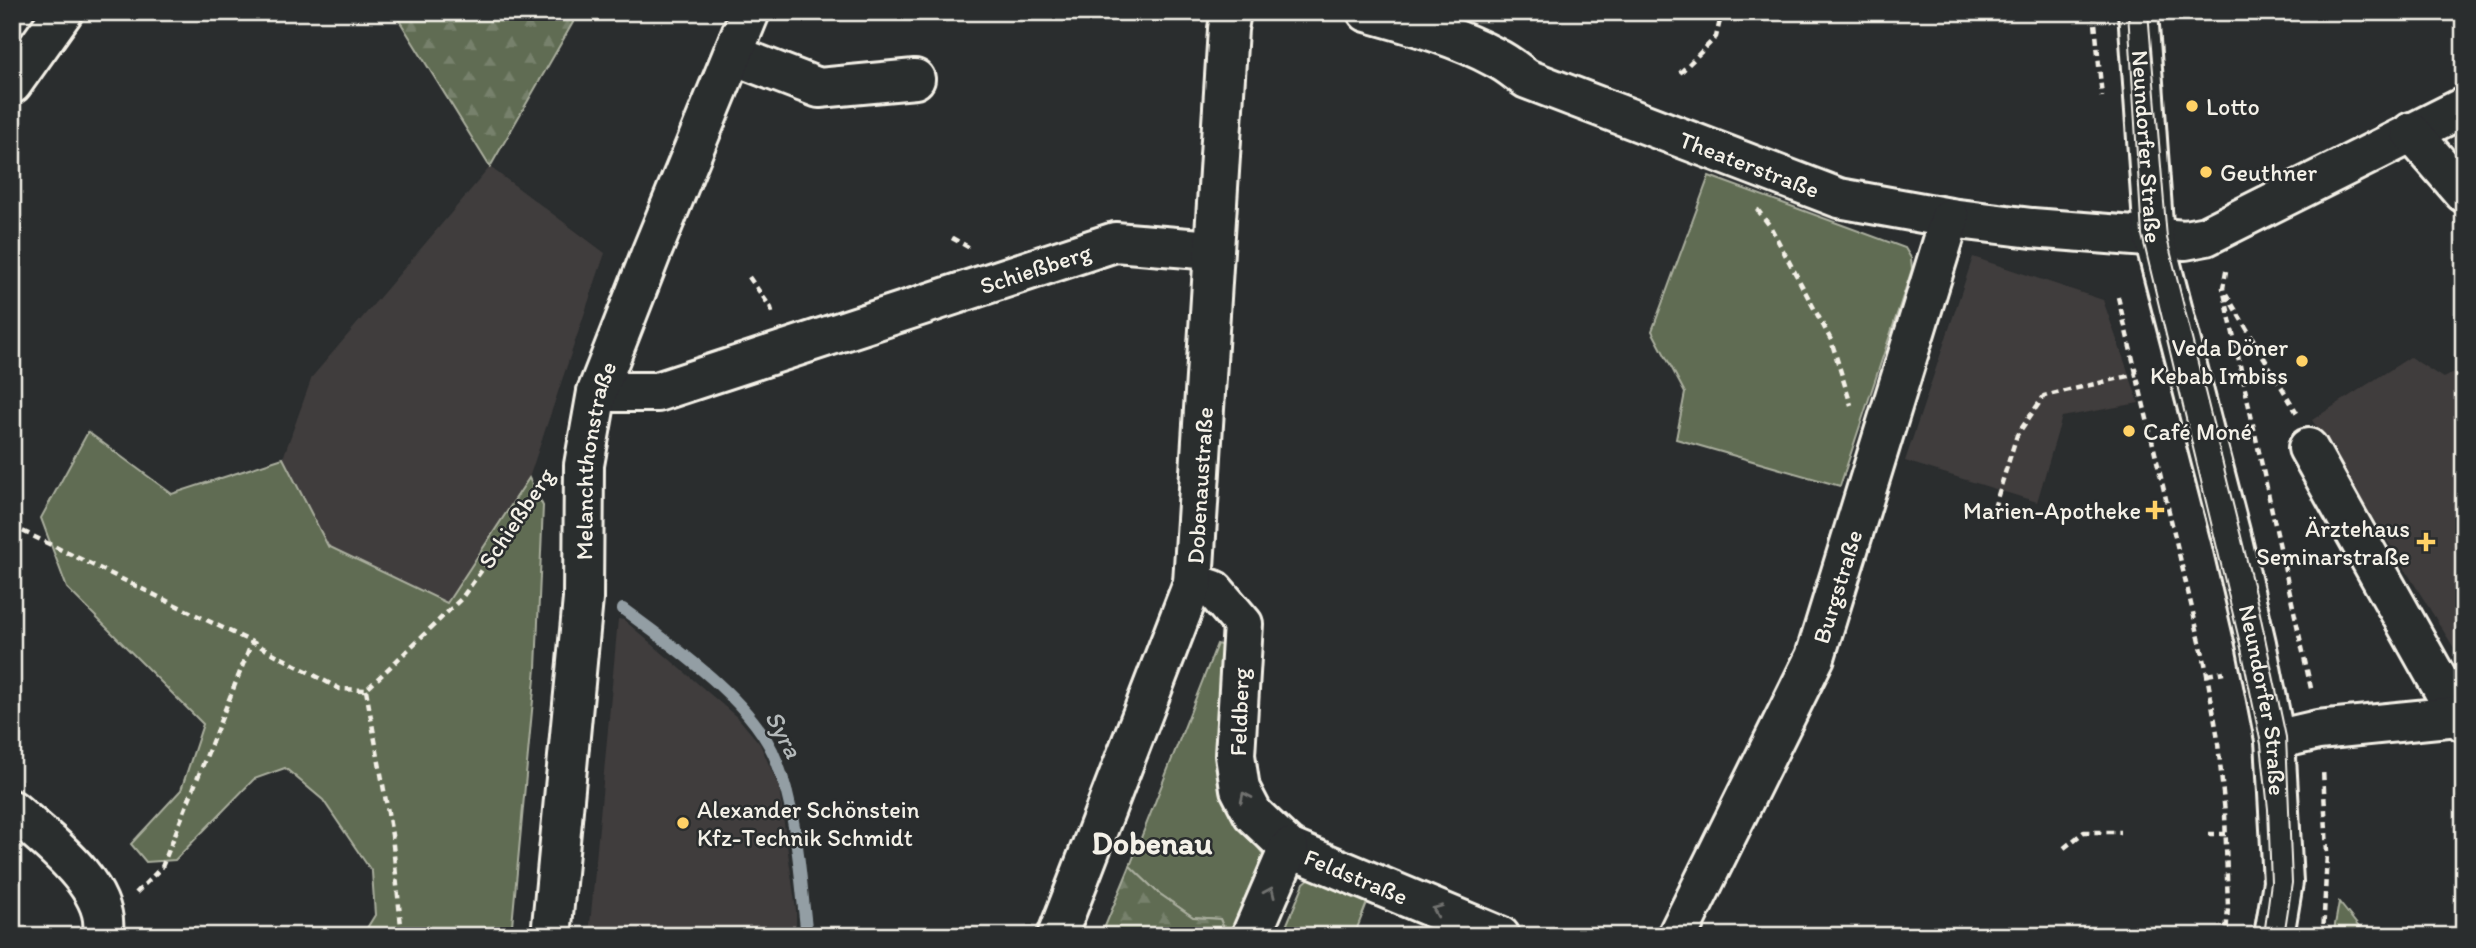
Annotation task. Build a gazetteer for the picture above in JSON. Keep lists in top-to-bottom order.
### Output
{
  "streets": {
    "street": [
      "Neundorfer Straße",
      "Theaterstraße",
      "Schießberg",
      "Melanchthonstraße",
      "Dobenaustraße",
      "Burgstraße",
      "Feldberg",
      "Feldstraße"
    ]
  },
  "crossings": [
    ["Neundorfer Straße", "Theaterstraße"],
    ["Theaterstraße", "Burgstraße"],
    ["Schießberg", "Melanchthonstraße"],
    ["Schießberg", "Dobenaustraße"],
    ["Dobenaustraße", "Feldberg"],
    ["Feldberg", "Feldstraße"]
  ],
  "one_way": ["Feldberg", "Feldstraße"],
  "districts": ["Dobenau"],
  "water": ["Syra"],
  "places": {
    "other": [
      "Lotto",
      "Geuthner",
      "Veda Döner Kebab Imbiss",
      "Café Moné",
      "Alexander Schönstein Kfz-Technik Schmidt"
    ],
    "health": ["Marien-Apotheke", "Ärztehaus Seminarstraße"]
  }
}
